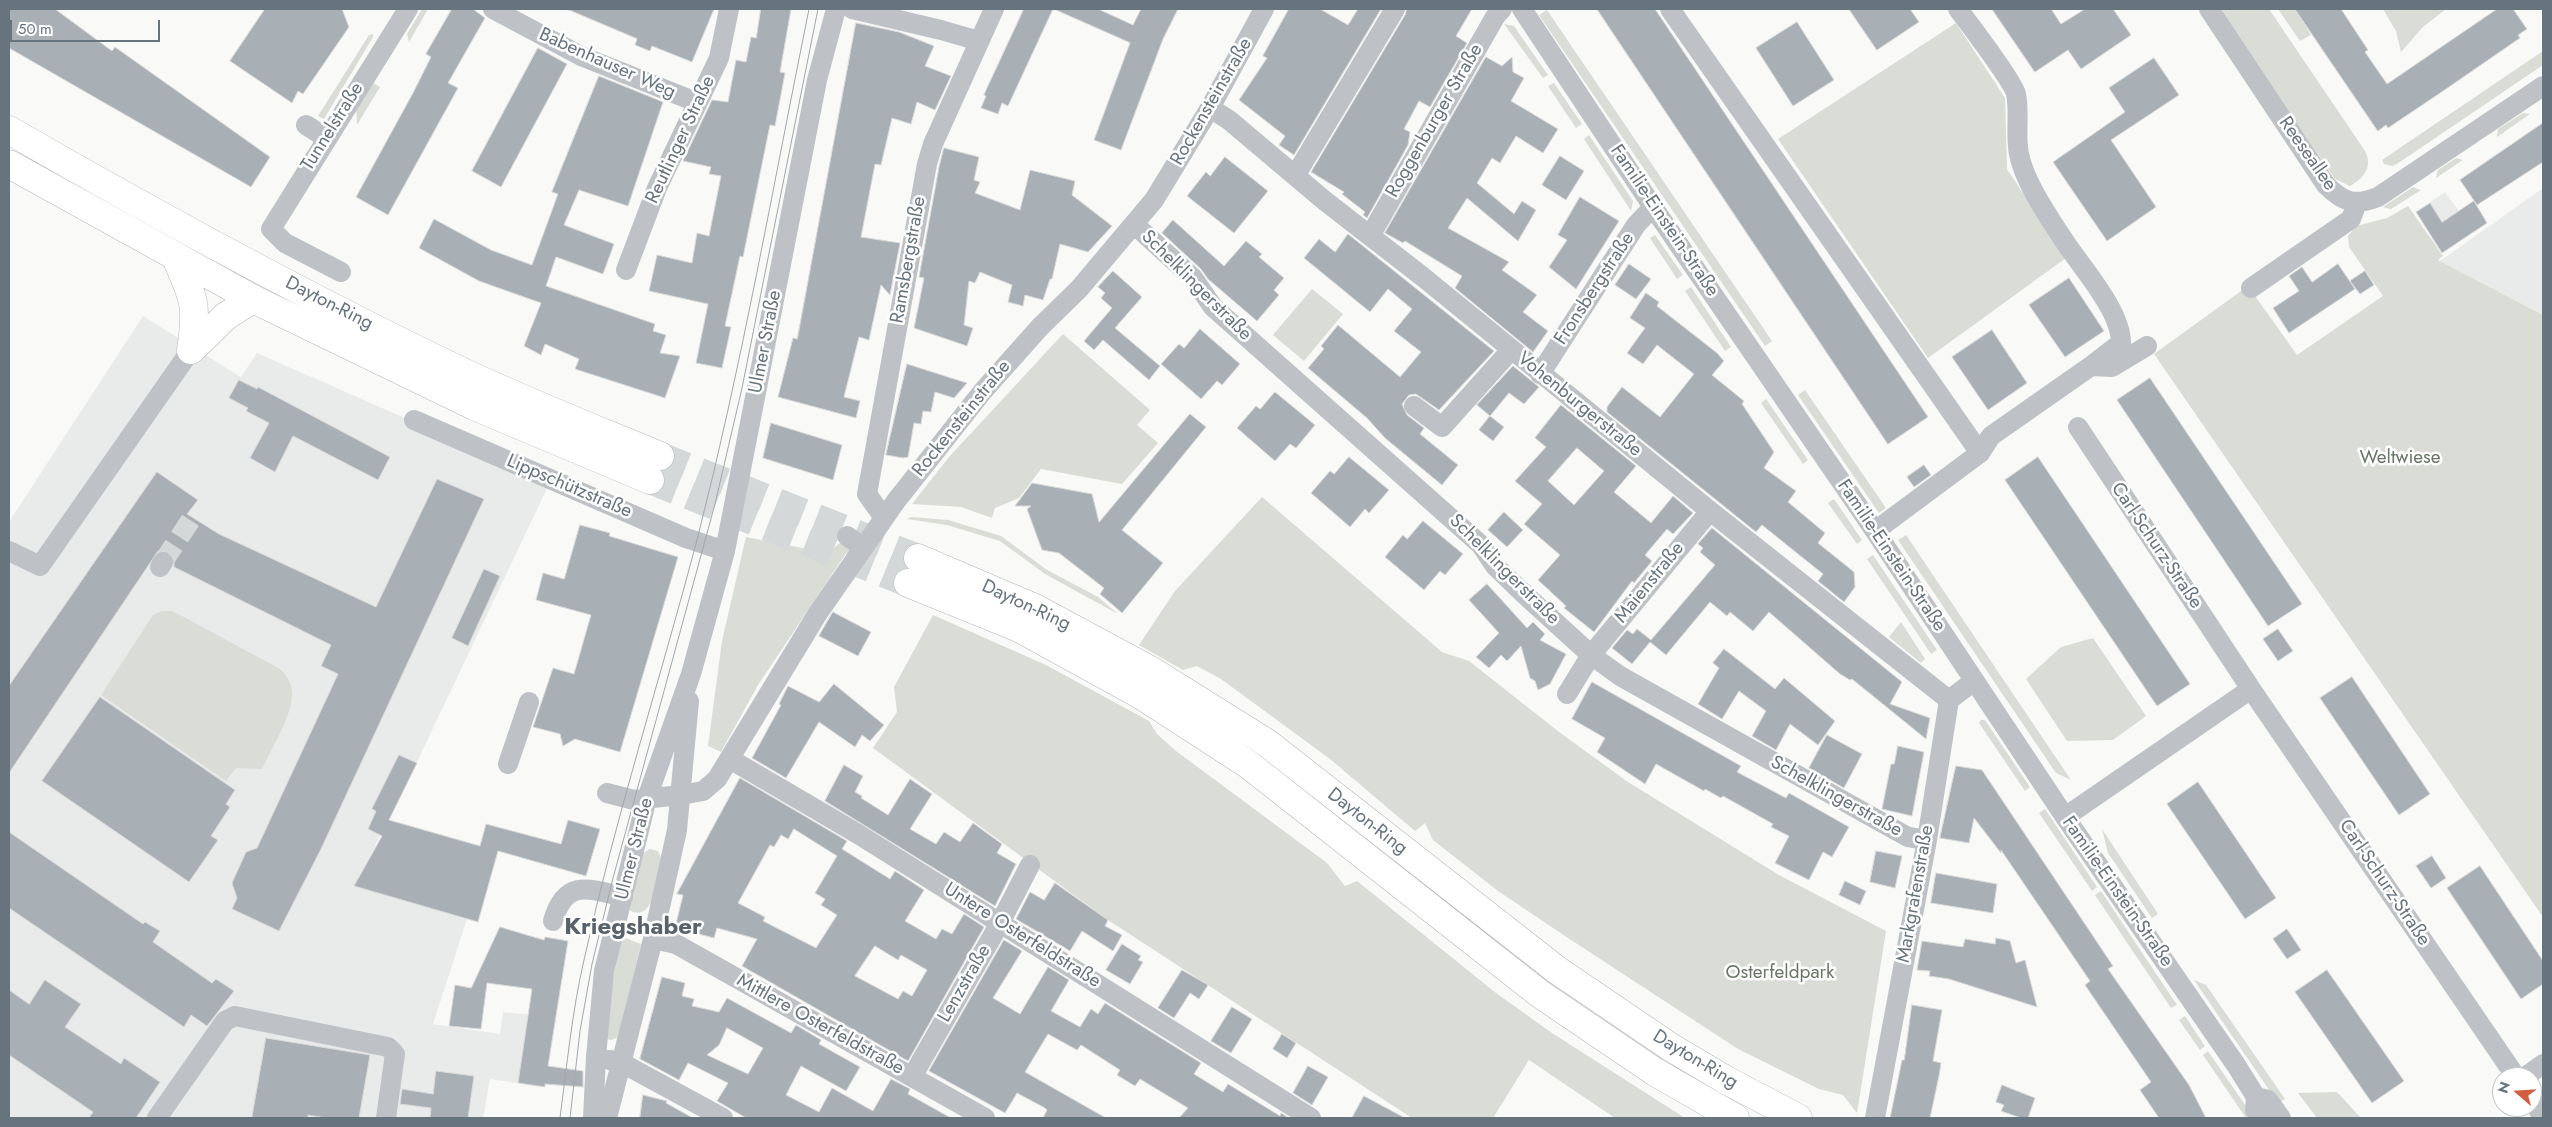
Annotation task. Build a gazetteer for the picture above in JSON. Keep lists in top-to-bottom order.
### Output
{
  "streets": {
    "highway": ["Dayton-Ring"],
    "street": [
      "Babenhauser Weg",
      "Rockensteinstraße",
      "Roggenburger Straße",
      "Tunnelstraße",
      "Reutlinger Straße",
      "Reeseallee",
      "Familie-Einstein-Straße",
      "Ramsbergstraße",
      "Schelklingerstraße",
      "Fronsbergstraße",
      "Ulmer Straße",
      "Vohenburgerstraße",
      "Lippschützstraße",
      "Carl-Schurz-Straße",
      "Maienstraße",
      "Markgrafenstraße",
      "Untere Osterfeldstraße",
      "Lenzstraße",
      "Mittlere Osterfeldstraße"
    ]
  },
  "crossings": [
    ["Babenhauser Weg", "Reutlinger Straße"],
    ["Rockensteinstraße", "Ramsbergstraße"],
    ["Rockensteinstraße", "Schelklingerstraße"],
    ["Rockensteinstraße", "Ulmer Straße"],
    ["Rockensteinstraße", "Vohenburgerstraße"],
    ["Rockensteinstraße", "Untere Osterfeldstraße"],
    ["Roggenburger Straße", "Vohenburgerstraße"],
    ["Familie-Einstein-Straße", "Fronsbergstraße"],
    ["Schelklingerstraße", "Maienstraße"],
    ["Schelklingerstraße", "Markgrafenstraße"],
    ["Fronsbergstraße", "Vohenburgerstraße"],
    ["Ulmer Straße", "Lippschützstraße"],
    ["Ulmer Straße", "Mittlere Osterfeldstraße"],
    ["Vohenburgerstraße", "Maienstraße"],
    ["Vohenburgerstraße", "Markgrafenstraße"],
    ["Untere Osterfeldstraße", "Lenzstraße"],
    ["Lenzstraße", "Mittlere Osterfeldstraße"]
  ],
  "districts": ["Kriegshaber"],
  "parks": ["Weltwiese", "Osterfeldpark"],
  "scale_bar": "50 m",
  "north": "left"
}
